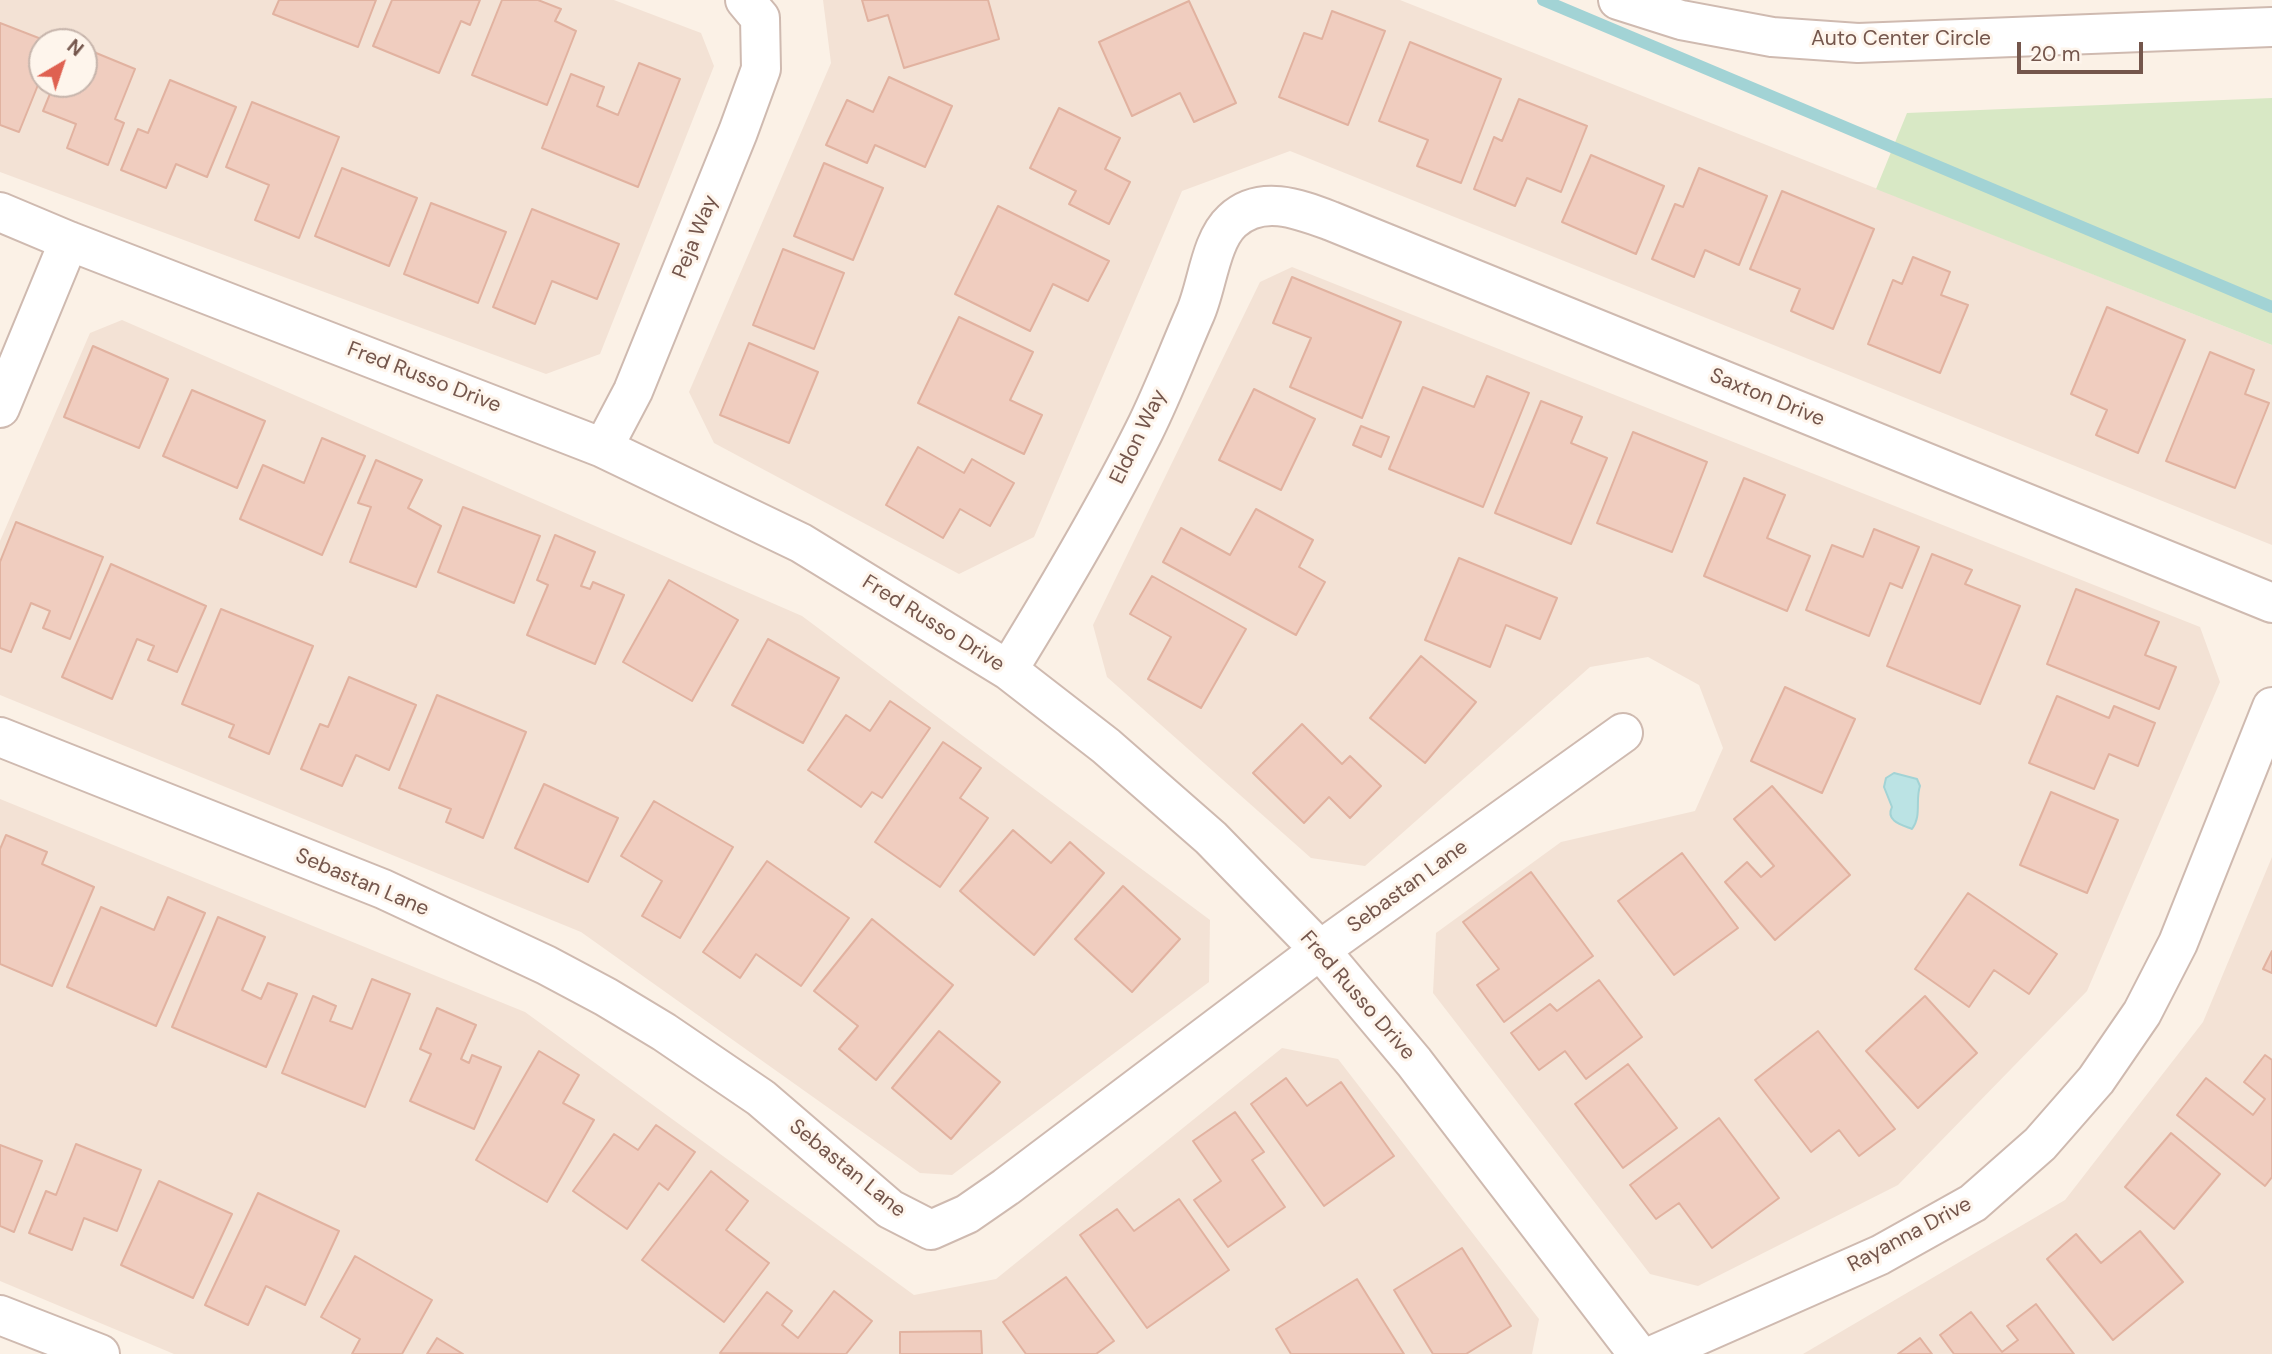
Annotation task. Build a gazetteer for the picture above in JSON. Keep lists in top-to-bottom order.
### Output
{
  "streets": {
    "street": [
      "Auto Center Circle",
      "Peja Way",
      "Fred Russo Drive",
      "Saxton Drive",
      "Eldon Way",
      "Sebastan Lane",
      "Rayanna Drive"
    ]
  },
  "crossings": [
    ["Peja Way", "Fred Russo Drive"],
    ["Fred Russo Drive", "Eldon Way"],
    ["Fred Russo Drive", "Sebastan Lane"],
    ["Saxton Drive", "Eldon Way"]
  ],
  "scale_bar": "20 m",
  "north": "top right"
}
